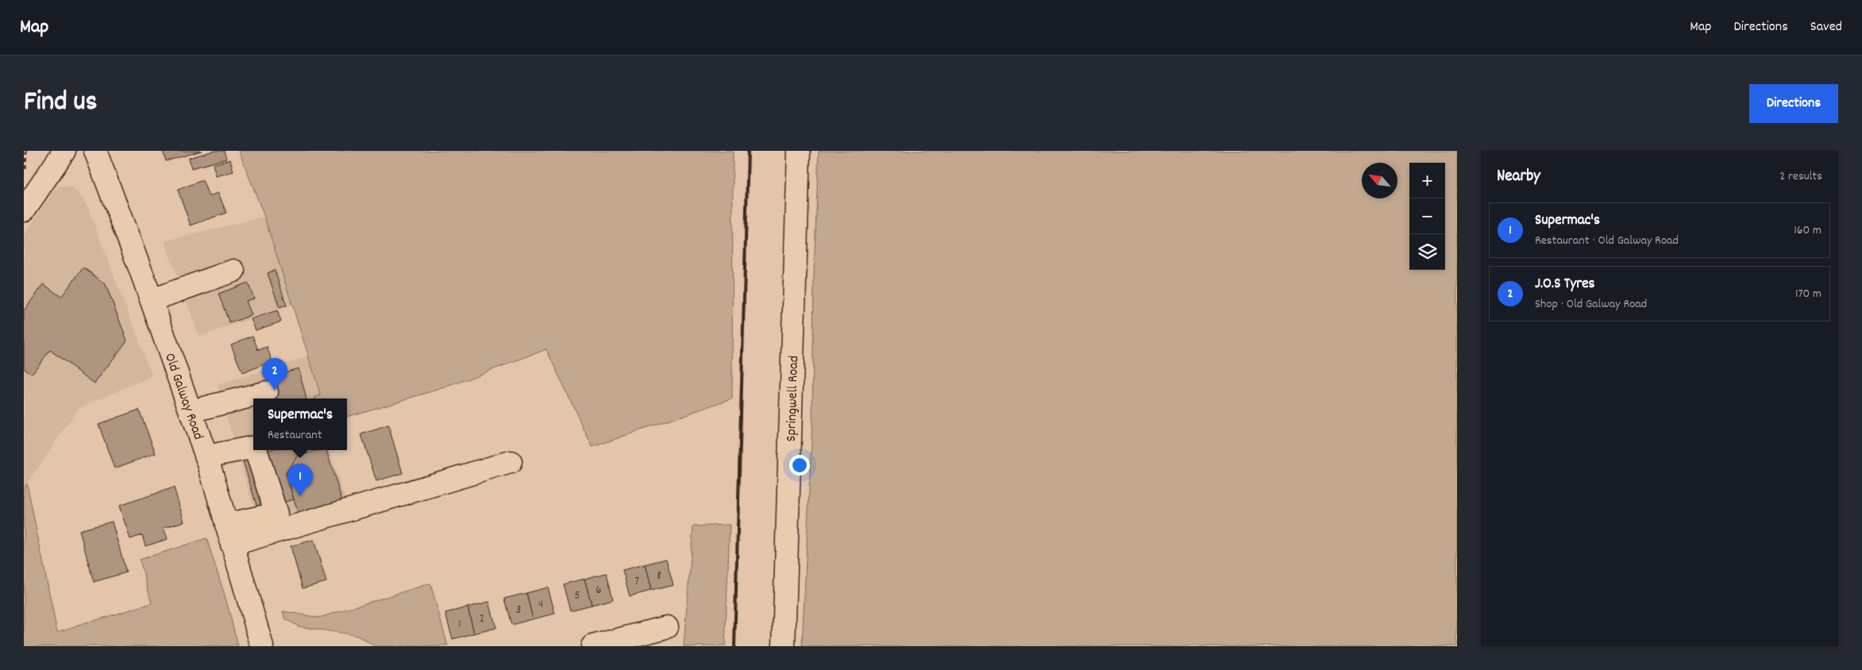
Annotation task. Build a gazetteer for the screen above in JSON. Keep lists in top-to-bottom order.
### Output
{
  "streets": {
    "street": ["Old Galway Road", "Springwell Road"]
  },
  "house_numbers": [
    "8",
    "7",
    "6",
    "5",
    "4",
    "3",
    "2",
    "1"
  ],
  "north": "top left",
  "page": {
    "header": "Map",
    "nav": ["Map", "Directions", "Saved"],
    "title": "Find us",
    "buttons": "Directions",
    "heading": ["Nearby", "2 results"],
    "map_buttons": ["+", "−"],
    "list": [
      {
        "mark": "1",
        "name": "Supermac's",
        "note": "Restaurant · Old Galway Road",
        "value": "160 m"
      },
      {
        "mark": "2",
        "name": "J.O.S Tyres",
        "note": "Shop · Old Galway Road",
        "value": "170 m"
      }
    ],
    "pins": ["2", "1"],
    "popup": ["Supermac's", "Restaurant"]
  }
}
